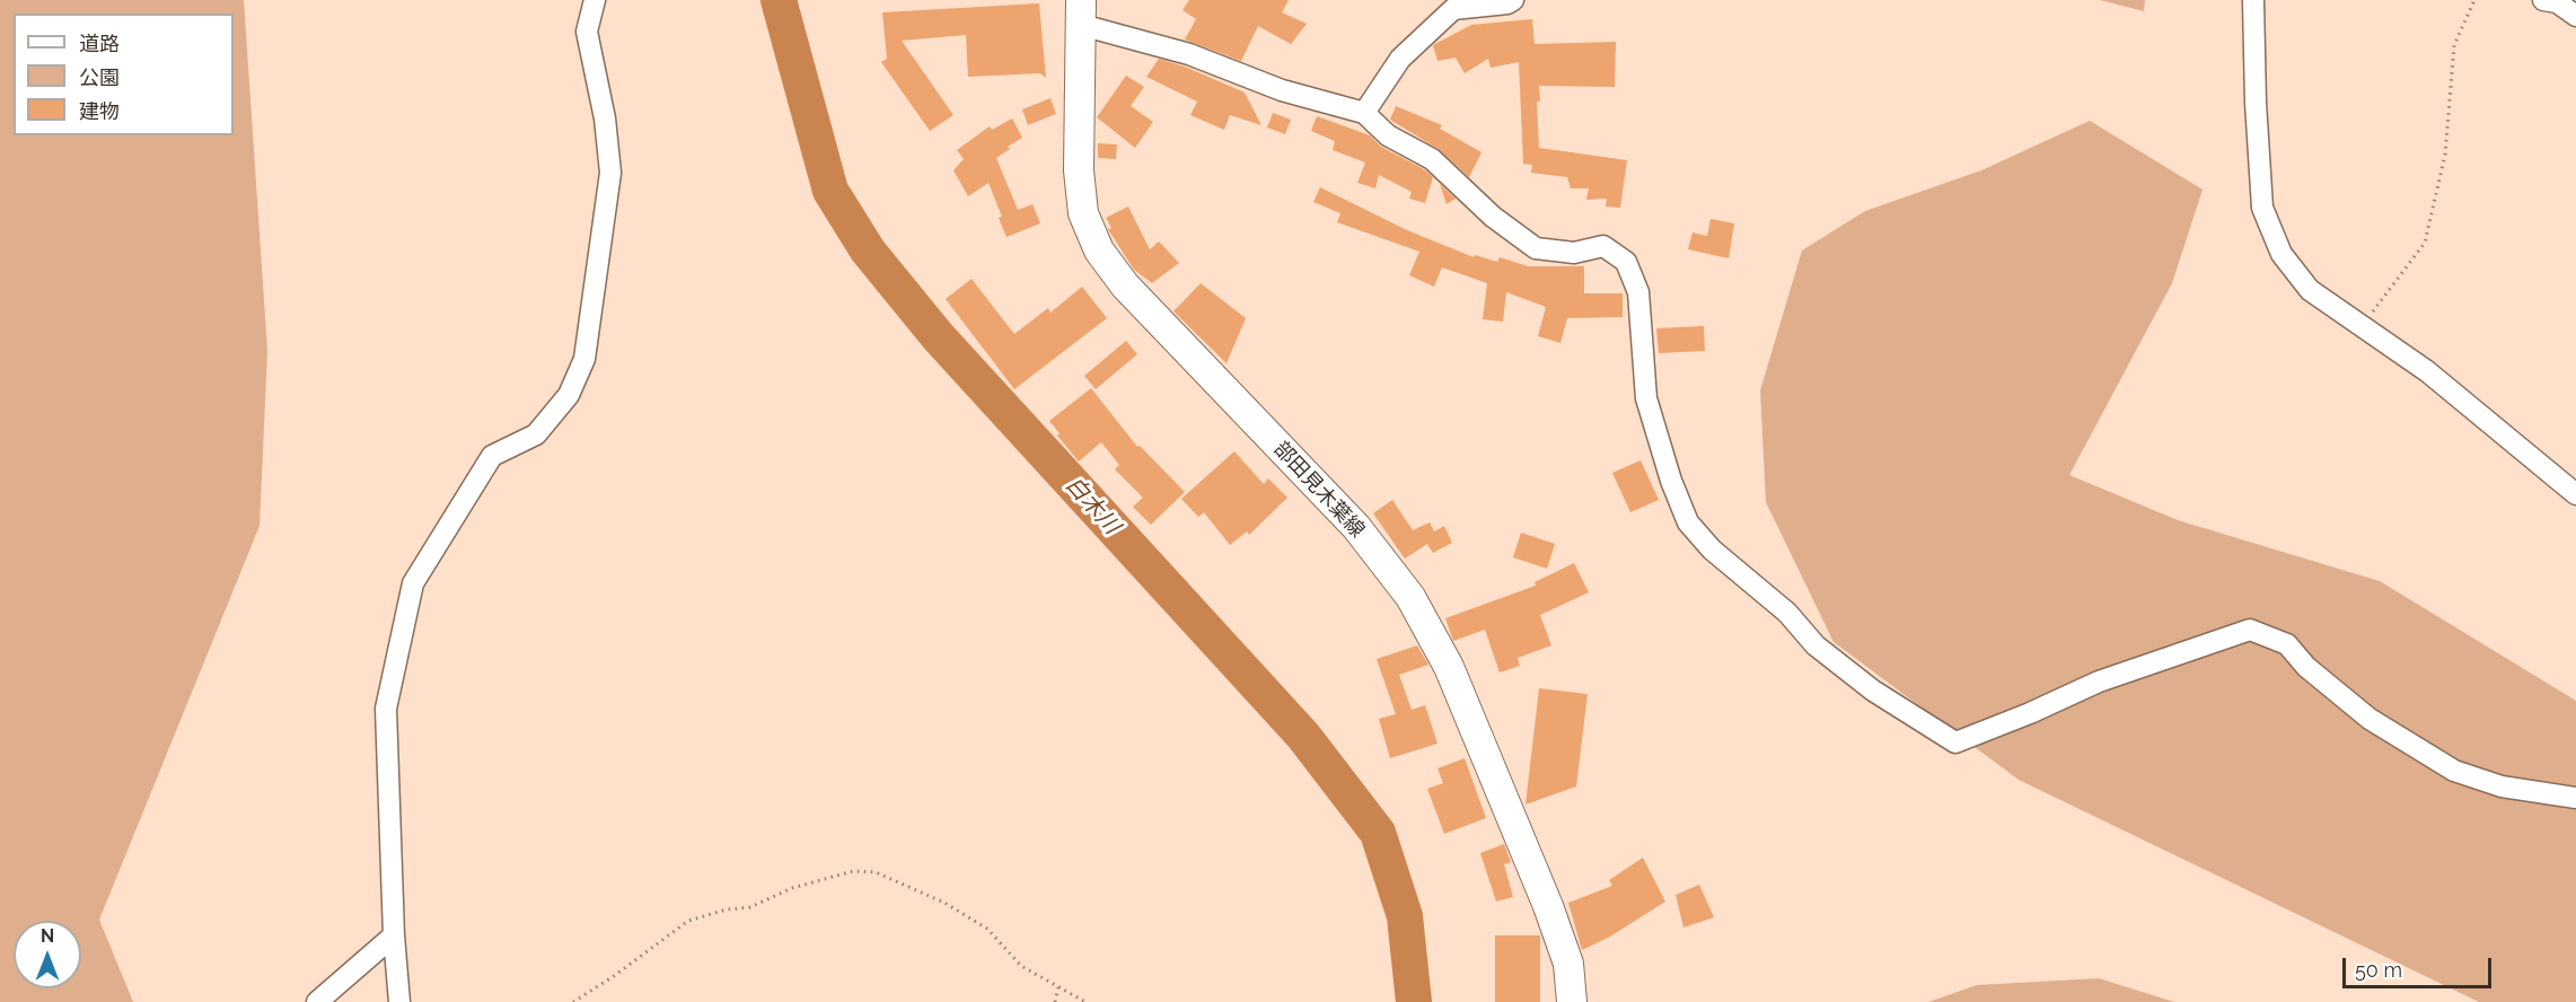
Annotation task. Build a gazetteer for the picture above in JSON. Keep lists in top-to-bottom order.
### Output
{
  "streets": {
    "main road": ["部田見木葉線"]
  },
  "water": ["白木川"],
  "legend": ["道路", "公園", "建物"],
  "scale_bar": "50 m",
  "north": "top"
}
